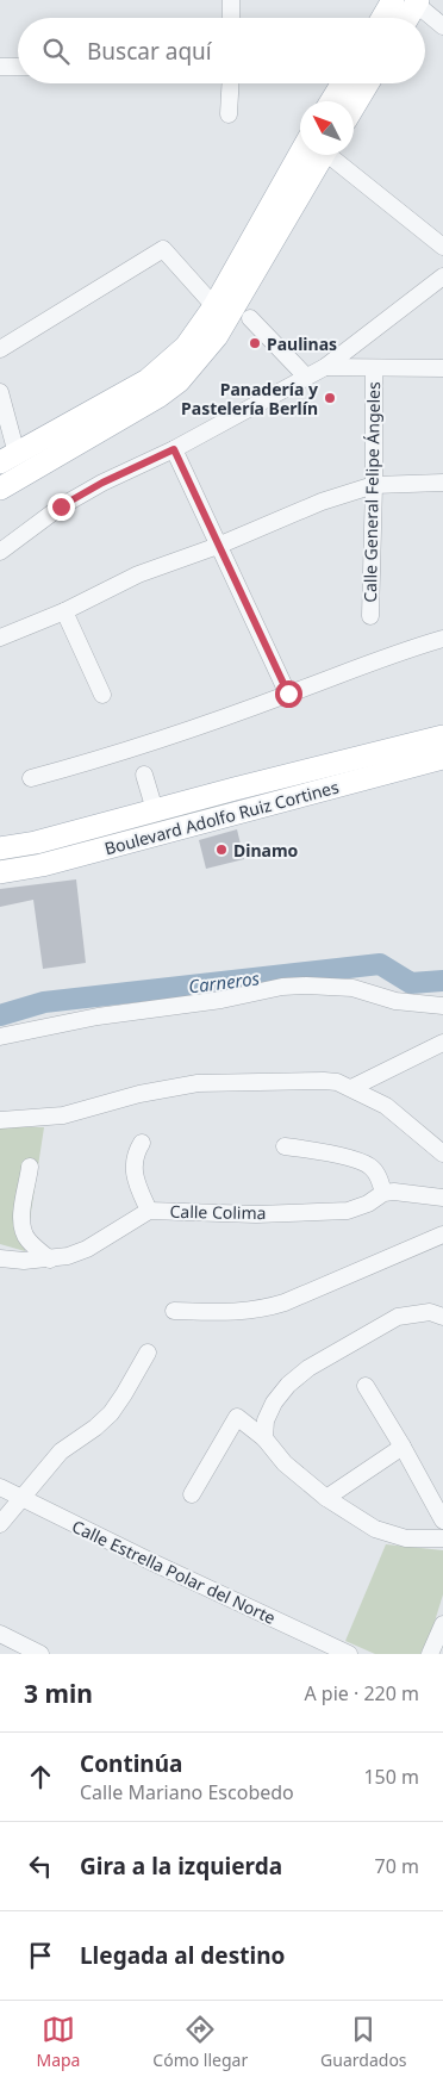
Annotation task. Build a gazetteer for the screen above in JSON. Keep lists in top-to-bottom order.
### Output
{
  "streets": {
    "main road": ["Boulevard Adolfo Ruiz Cortines"],
    "street": ["Calle General Felipe Ángeles", "Calle Colima", "Calle Estrella Polar del Norte"]
  },
  "water": ["Carneros"],
  "places": ["Paulinas", "Panadería y Pastelería Berlín", "Dinamo"],
  "north": "top left",
  "page": {
    "search": "Buscar aquí",
    "heading": ["3 min", "A pie · 220 m"],
    "list": [
      ["Continúa", "Calle Mariano Escobedo", "150 m"],
      ["Gira a la izquierda", "70 m"],
      "Llegada al destino"
    ],
    "nav": ["Mapa", "Cómo llegar", "Guardados"]
  }
}
